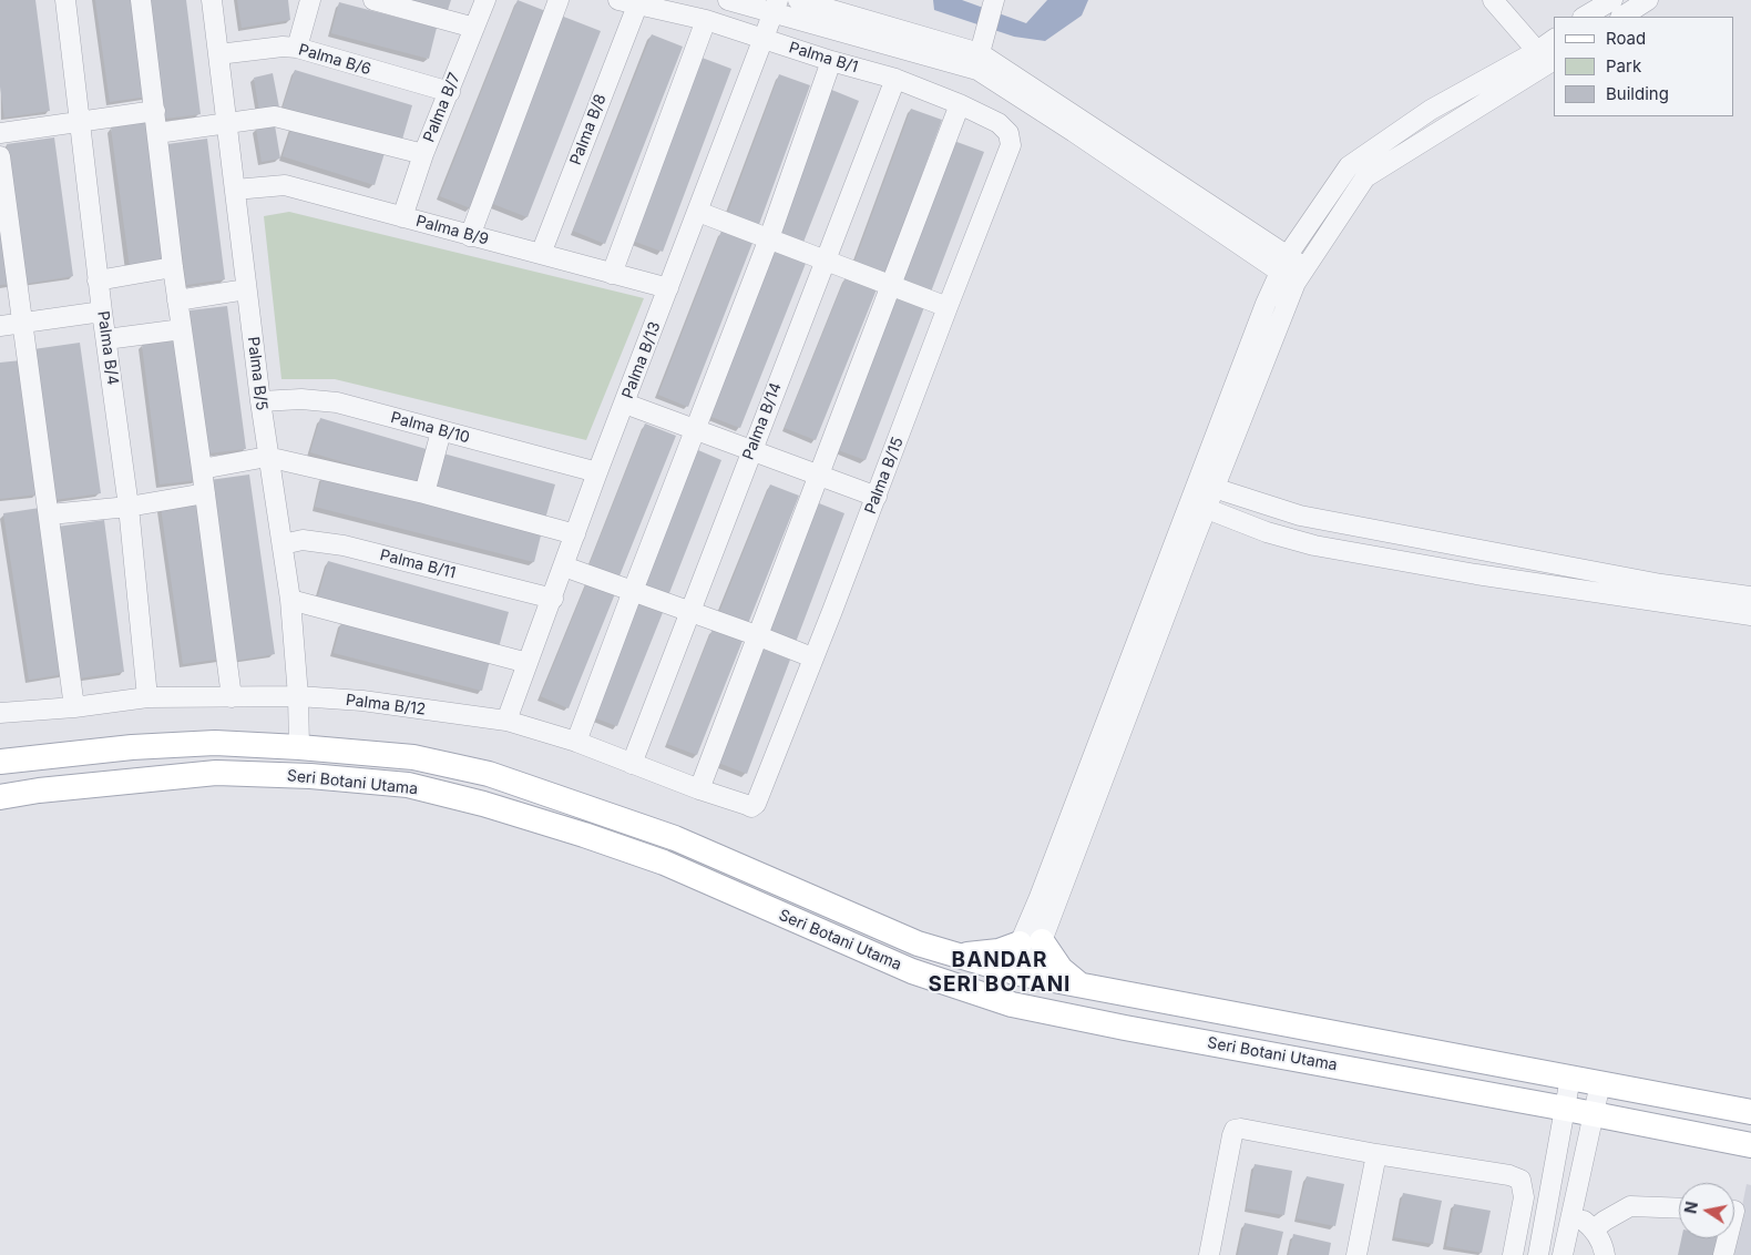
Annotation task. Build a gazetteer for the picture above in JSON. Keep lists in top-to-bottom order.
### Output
{
  "streets": {
    "main road": ["Seri Botani Utama"],
    "street": [
      "Palma B/1",
      "Palma B/6",
      "Palma B/7",
      "Palma B/8",
      "Palma B/9",
      "Palma B/4",
      "Palma B/13",
      "Palma B/5",
      "Palma B/14",
      "Palma B/10",
      "Palma B/15",
      "Palma B/11",
      "Palma B/12"
    ]
  },
  "crossings": [
    ["Palma B/1", "Palma B/8"],
    ["Palma B/1", "Palma B/13"],
    ["Palma B/1", "Palma B/14"],
    ["Palma B/1", "Palma B/15"],
    ["Palma B/6", "Palma B/7"],
    ["Palma B/6", "Palma B/5"],
    ["Palma B/7", "Palma B/9"],
    ["Palma B/8", "Palma B/9"],
    ["Palma B/9", "Palma B/13"],
    ["Palma B/9", "Palma B/5"],
    ["Palma B/4", "Palma B/12"],
    ["Palma B/13", "Palma B/10"],
    ["Palma B/13", "Palma B/11"],
    ["Palma B/13", "Palma B/12"],
    ["Palma B/5", "Palma B/10"],
    ["Palma B/5", "Palma B/11"],
    ["Palma B/5", "Palma B/12"],
    ["Palma B/5", "Seri Botani Utama"],
    ["Palma B/14", "Palma B/12"],
    ["Palma B/15", "Palma B/12"]
  ],
  "districts": ["BANDAR SERI BOTANI"],
  "legend": ["Road", "Park", "Building"],
  "north": "left"
}
